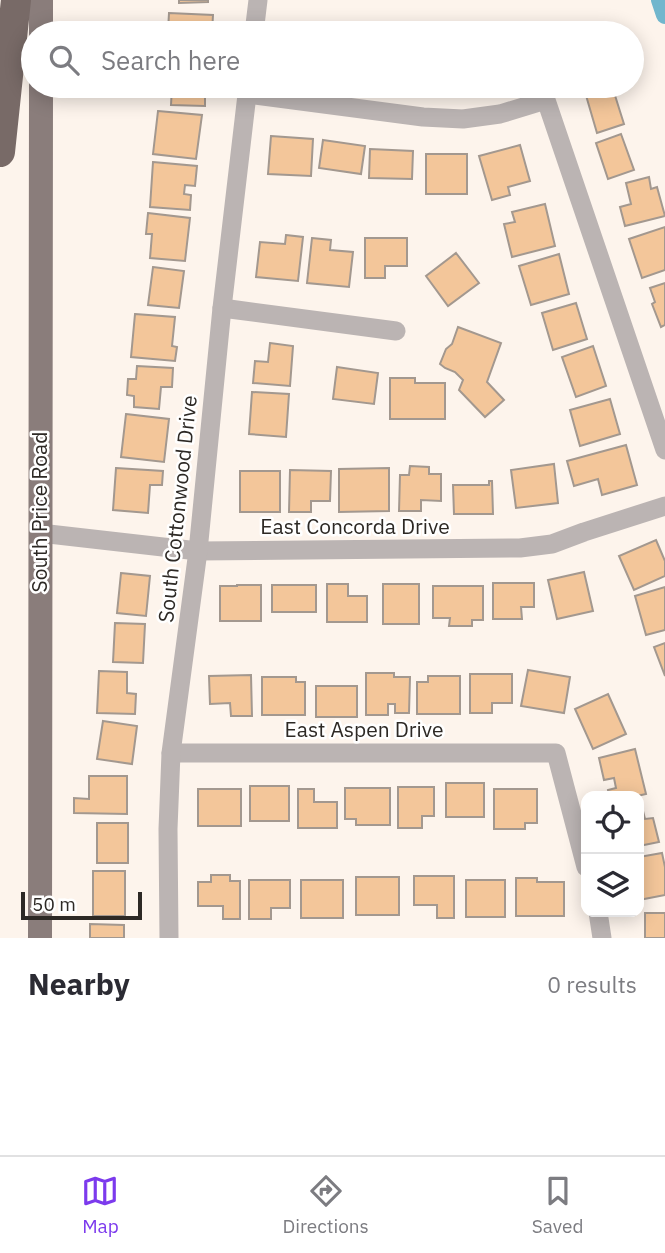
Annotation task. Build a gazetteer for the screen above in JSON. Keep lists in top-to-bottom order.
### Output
{
  "streets": {
    "main road": ["South Price Road"],
    "street": ["South Cottonwood Drive", "East Concorda Drive", "East Aspen Drive"]
  },
  "crossings": [
    ["South Cottonwood Drive", "East Concorda Drive"],
    ["South Cottonwood Drive", "East Aspen Drive"],
    ["South Price Road", "East Concorda Drive"]
  ],
  "scale_bar": "50 m",
  "page": {
    "search": "Search here",
    "scale": "50 m",
    "heading": ["Nearby", "0 results"],
    "nav": ["Map", "Directions", "Saved"]
  }
}
